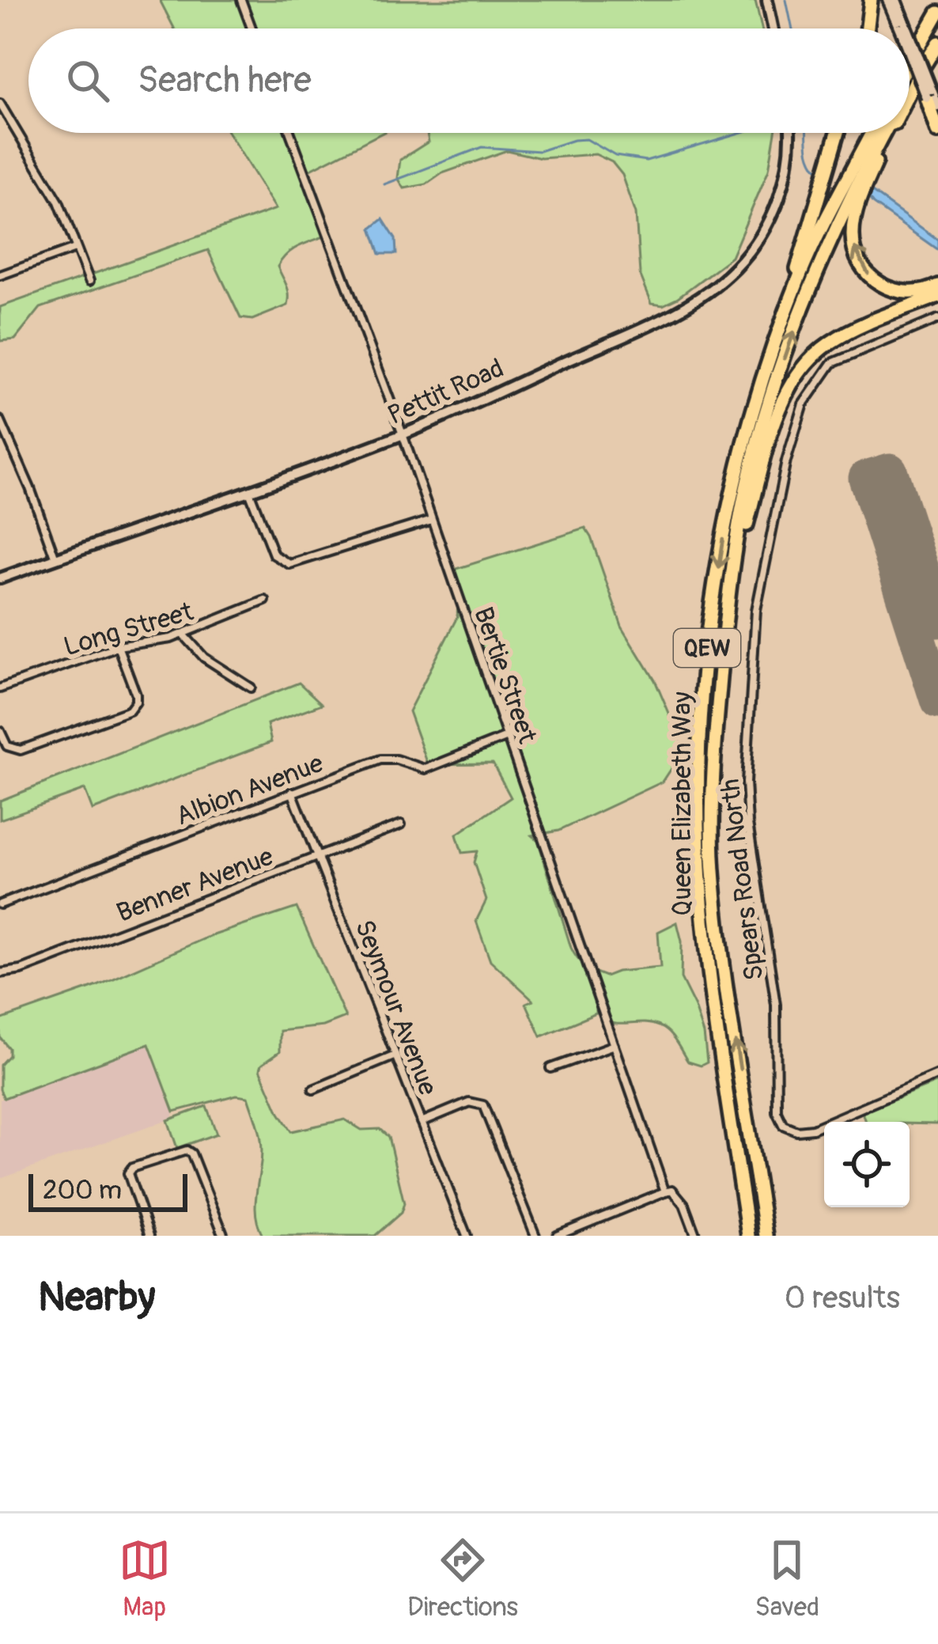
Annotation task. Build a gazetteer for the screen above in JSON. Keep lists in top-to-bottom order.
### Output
{
  "streets": {
    "highway": ["QEW", "Queen Elizabeth Way"],
    "street": [
      "Pettit Road",
      "Long Street",
      "Bertie Street",
      "Albion Avenue",
      "Spears Road North",
      "Benner Avenue",
      "Seymour Avenue"
    ]
  },
  "crossings": [
    ["Pettit Road", "Bertie Street"],
    ["Bertie Street", "Albion Avenue"],
    ["Albion Avenue", "Seymour Avenue"],
    ["Benner Avenue", "Seymour Avenue"]
  ],
  "scale_bar": "200 m",
  "page": {
    "search": "Search here",
    "scale": "200 m",
    "heading": ["Nearby", "0 results"],
    "nav": ["Map", "Directions", "Saved"]
  }
}
